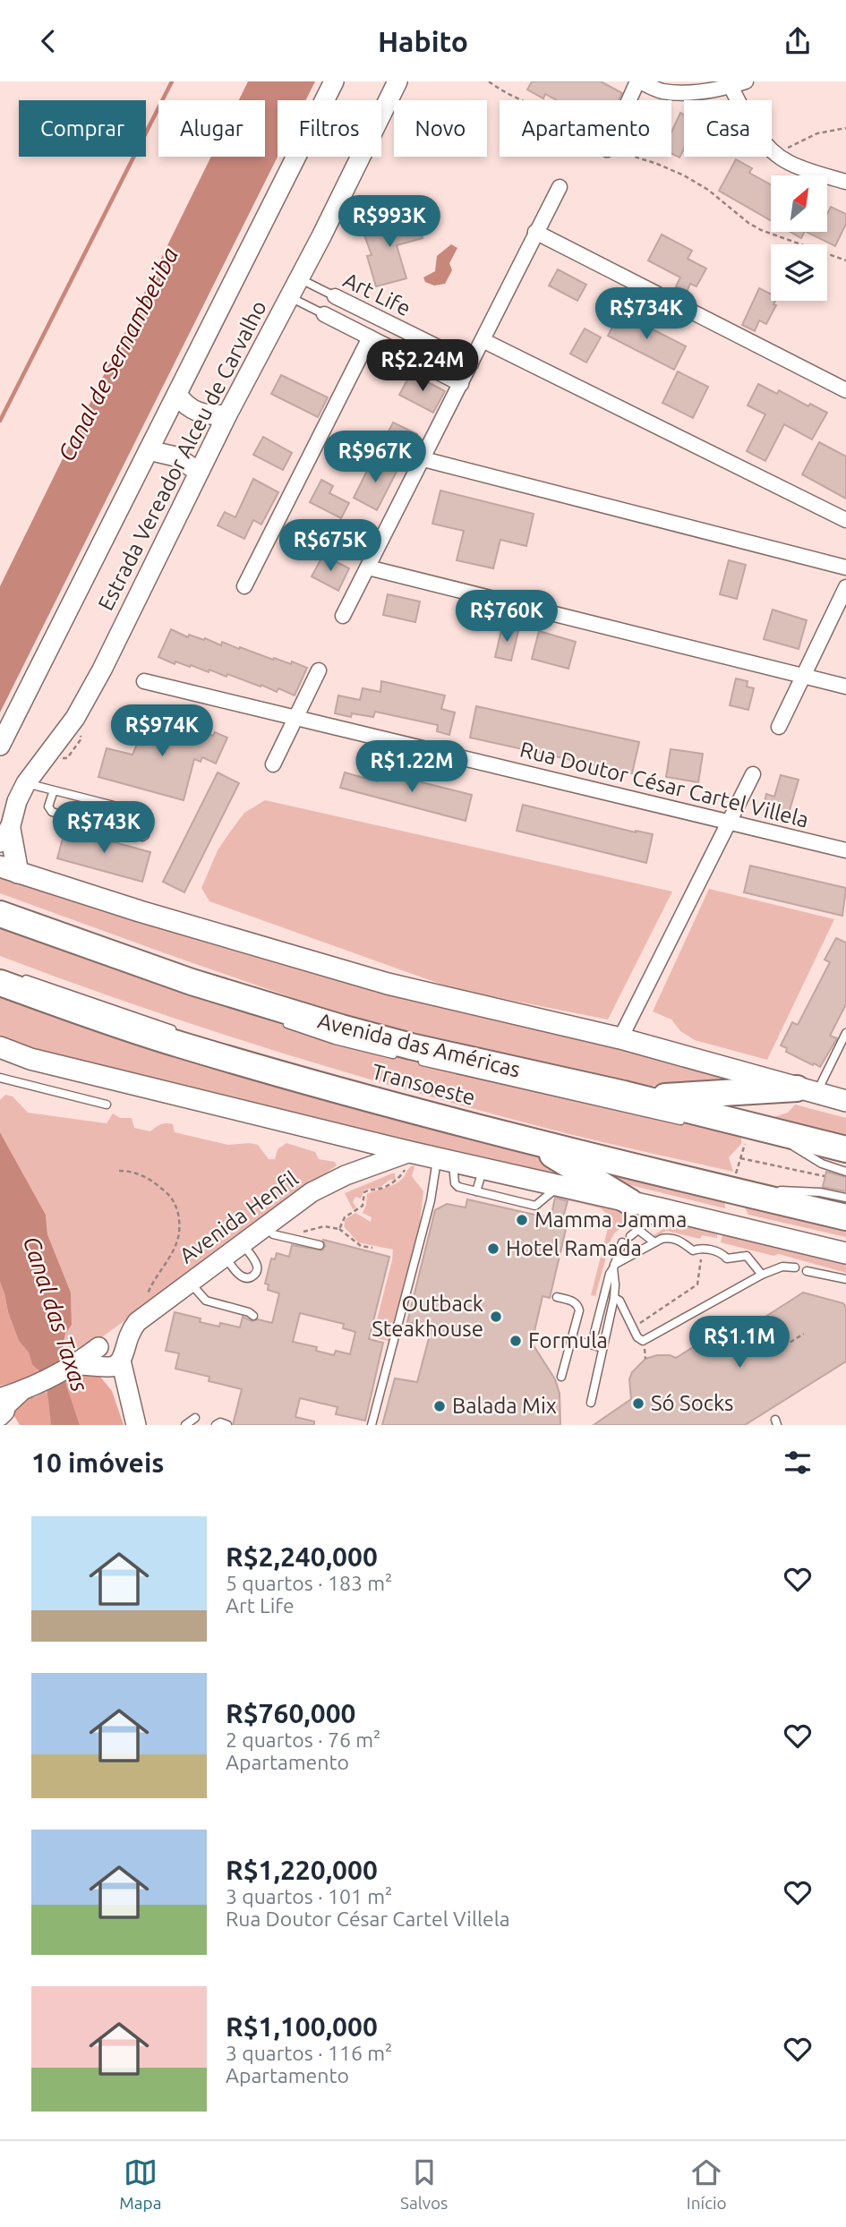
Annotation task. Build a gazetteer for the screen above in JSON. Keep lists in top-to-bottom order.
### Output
{
  "streets": {
    "highway": ["Avenida das Américas"],
    "street": [
      "Art Life",
      "Estrada Vereador Alceu de Carvalho",
      "Rua Doutor César Cartel Villela",
      "Avenida Henfil"
    ],
    "lane": ["Transoeste"]
  },
  "crossings": [
    ["Art Life", "Estrada Vereador Alceu de Carvalho"]
  ],
  "water": ["Canal de Sernambetiba", "Canal das Taxas"],
  "places": [
    "Mamma Jamma",
    "Hotel Ramada",
    "Outback Steakhouse",
    "Formula",
    "Só Socks",
    "Balada Mix"
  ],
  "north": "top right",
  "page": {
    "header": "Habito",
    "chip": [
      "Comprar",
      "Alugar",
      "Filtros",
      "Novo",
      "Apartamento",
      "Casa"
    ],
    "price": [
      "R$993K",
      "R$734K",
      "R$2.24M",
      "R$967K",
      "R$675K",
      "R$760K",
      "R$974K",
      "R$1.22M",
      "R$743K",
      "R$1.1M"
    ],
    "heading": "10 imóveis",
    "list": [
      {
        "name": "R$2,240,000",
        "note": "5 quartos · 183 m² · Art Life"
      },
      {
        "name": "R$760,000",
        "note": "2 quartos · 76 m² · Apartamento"
      },
      {
        "name": "R$1,220,000",
        "note": "3 quartos · 101 m² · Rua Doutor César Cartel Villela"
      },
      {
        "name": "R$1,100,000",
        "note": "3 quartos · 116 m² · Apartamento"
      }
    ],
    "tabs": ["Mapa", "Salvos", "Início"]
  }
}
